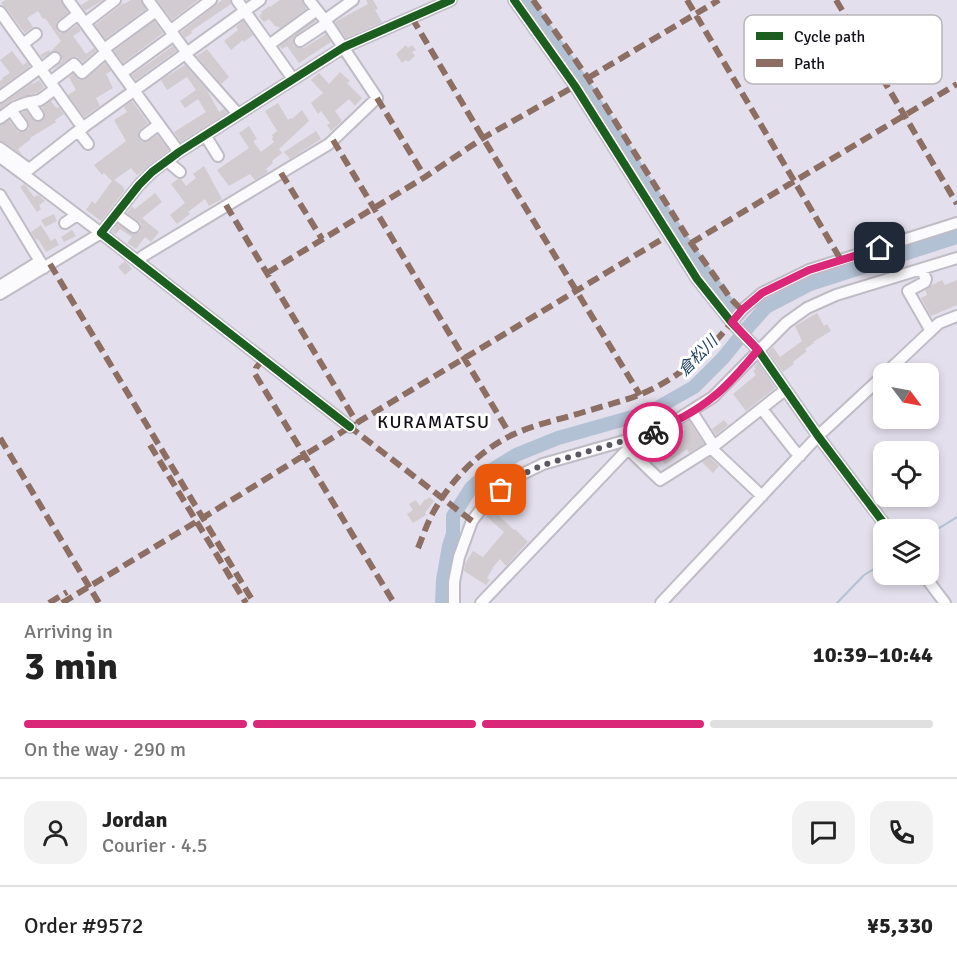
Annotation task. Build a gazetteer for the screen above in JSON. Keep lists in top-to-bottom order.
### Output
{
  "districts": ["KURAMATSU"],
  "water": ["倉松川"],
  "legend": ["Cycle path", "Path"],
  "north": "bottom right",
  "page": {
    "heading": ["3 min", "Arriving in", "10:39–10:44"],
    "panel": [
      "Jordan",
      "Courier · 4.5",
      "Order #9572",
      "¥5,330"
    ],
    "bar": "On the way · 290 m"
  }
}
